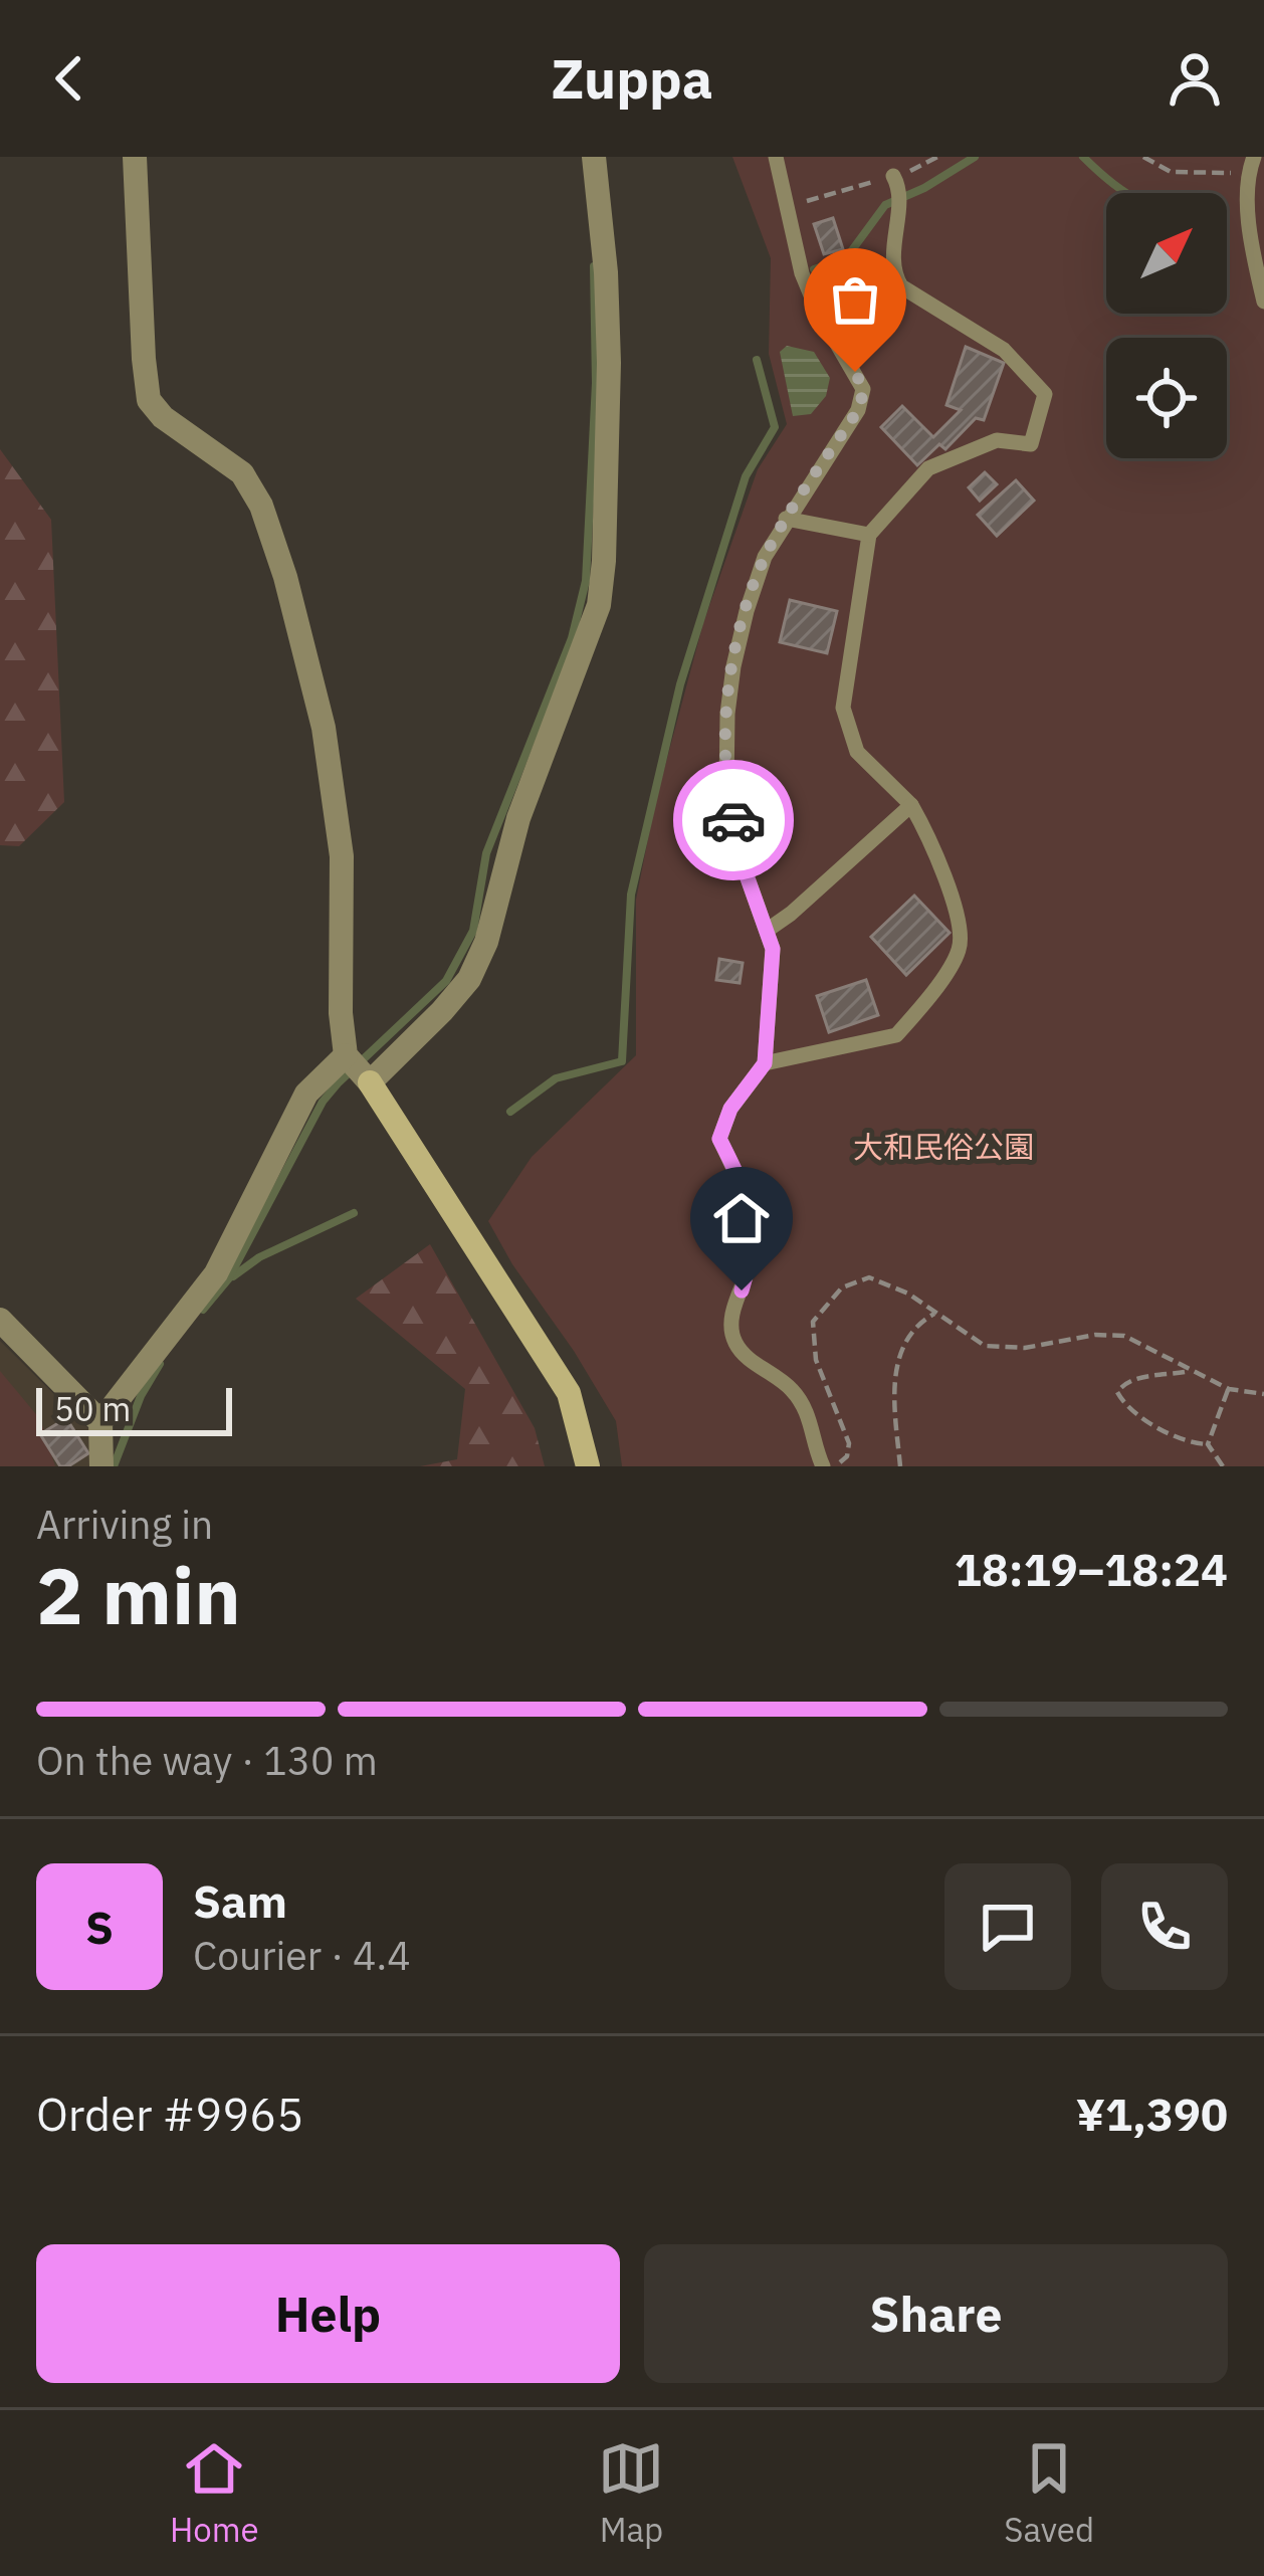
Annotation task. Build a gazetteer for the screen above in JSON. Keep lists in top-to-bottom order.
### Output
{
  "parks": ["大和民俗公園"],
  "scale_bar": "50 m",
  "north": "top right",
  "page": {
    "header": "Zuppa",
    "scale": "50 m",
    "heading": ["2 min", "Arriving in", "18:19–18:24"],
    "panel": [
      "Sam",
      "Courier · 4.4",
      "Order #9965",
      "¥1,390"
    ],
    "bar": "On the way · 130 m",
    "round": "S",
    "buttons": ["Help", "Share"],
    "tabs": ["Home", "Map", "Saved"]
  }
}
